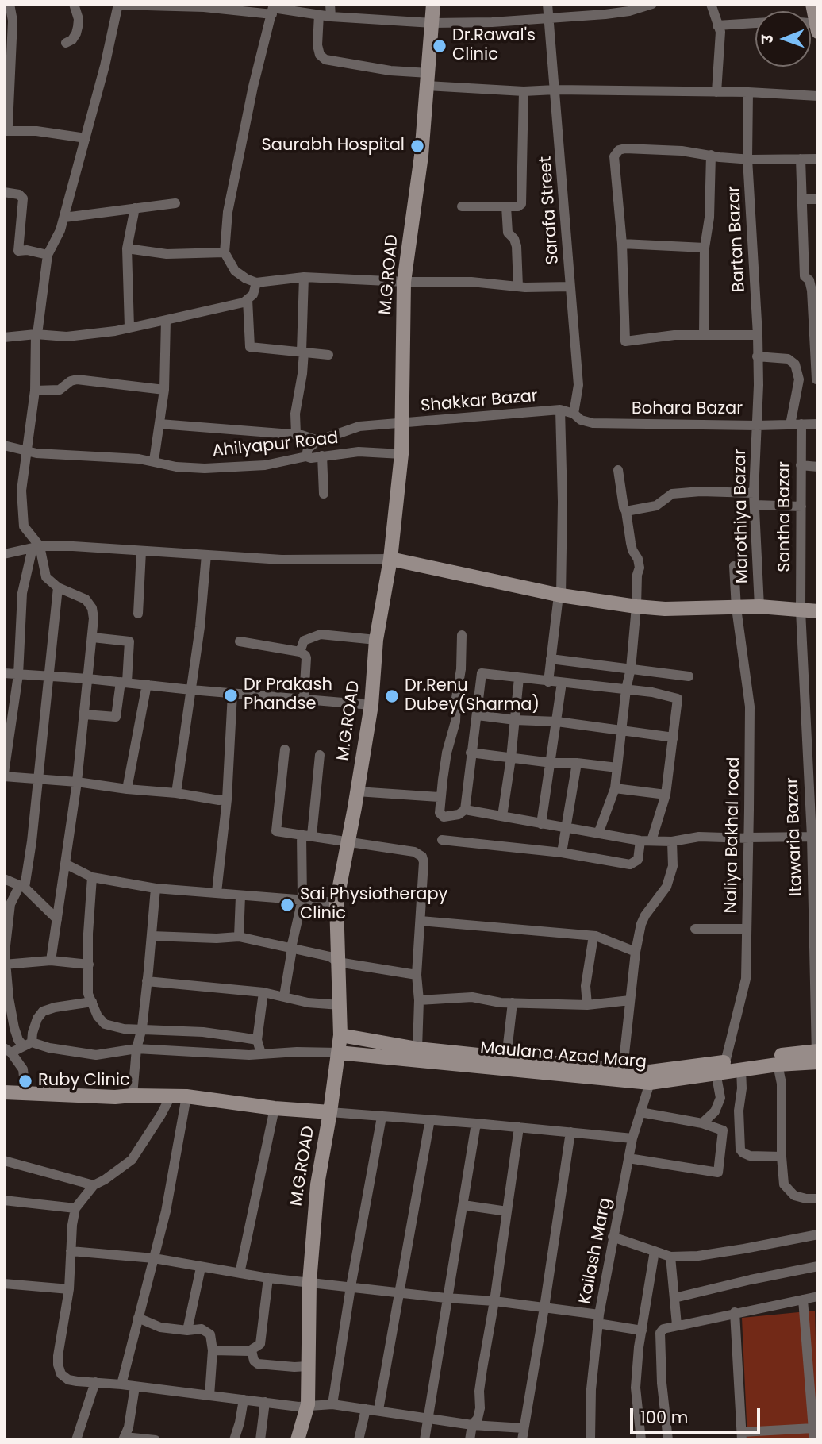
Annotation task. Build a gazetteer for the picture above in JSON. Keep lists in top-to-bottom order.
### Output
{
  "streets": {
    "street": [
      "Sarafa Street",
      "Bartan Bazar",
      "M.G.ROAD",
      "Shakkar Bazar",
      "Bohara Bazar",
      "Ahilyapur Road",
      "Marothiya Bazar",
      "Santha Bazar",
      "Naliya Bakhal road",
      "Itawaria Bazar",
      "Maulana Azad Marg",
      "Kailash Marg"
    ]
  },
  "crossings": [
    ["Sarafa Street", "Bohara Bazar"],
    ["Bartan Bazar", "Marothiya Bazar"],
    ["M.G.ROAD", "Shakkar Bazar"],
    ["M.G.ROAD", "Ahilyapur Road"],
    ["M.G.ROAD", "Maulana Azad Marg"],
    ["Shakkar Bazar", "Bohara Bazar"],
    ["Bohara Bazar", "Marothiya Bazar"],
    ["Bohara Bazar", "Santha Bazar"],
    ["Santha Bazar", "Itawaria Bazar"],
    ["Naliya Bakhal road", "Maulana Azad Marg"],
    ["Itawaria Bazar", "Maulana Azad Marg"],
    ["Maulana Azad Marg", "Kailash Marg"]
  ],
  "places": [
    "Dr.Rawal's Clinic",
    "Saurabh Hospital",
    "Dr Prakash Phandse",
    "Dr.Renu Dubey(Sharma)",
    "Sai Physiotherapy Clinic",
    "Ruby Clinic"
  ],
  "scale_bar": "100 m",
  "north": "left"
}
